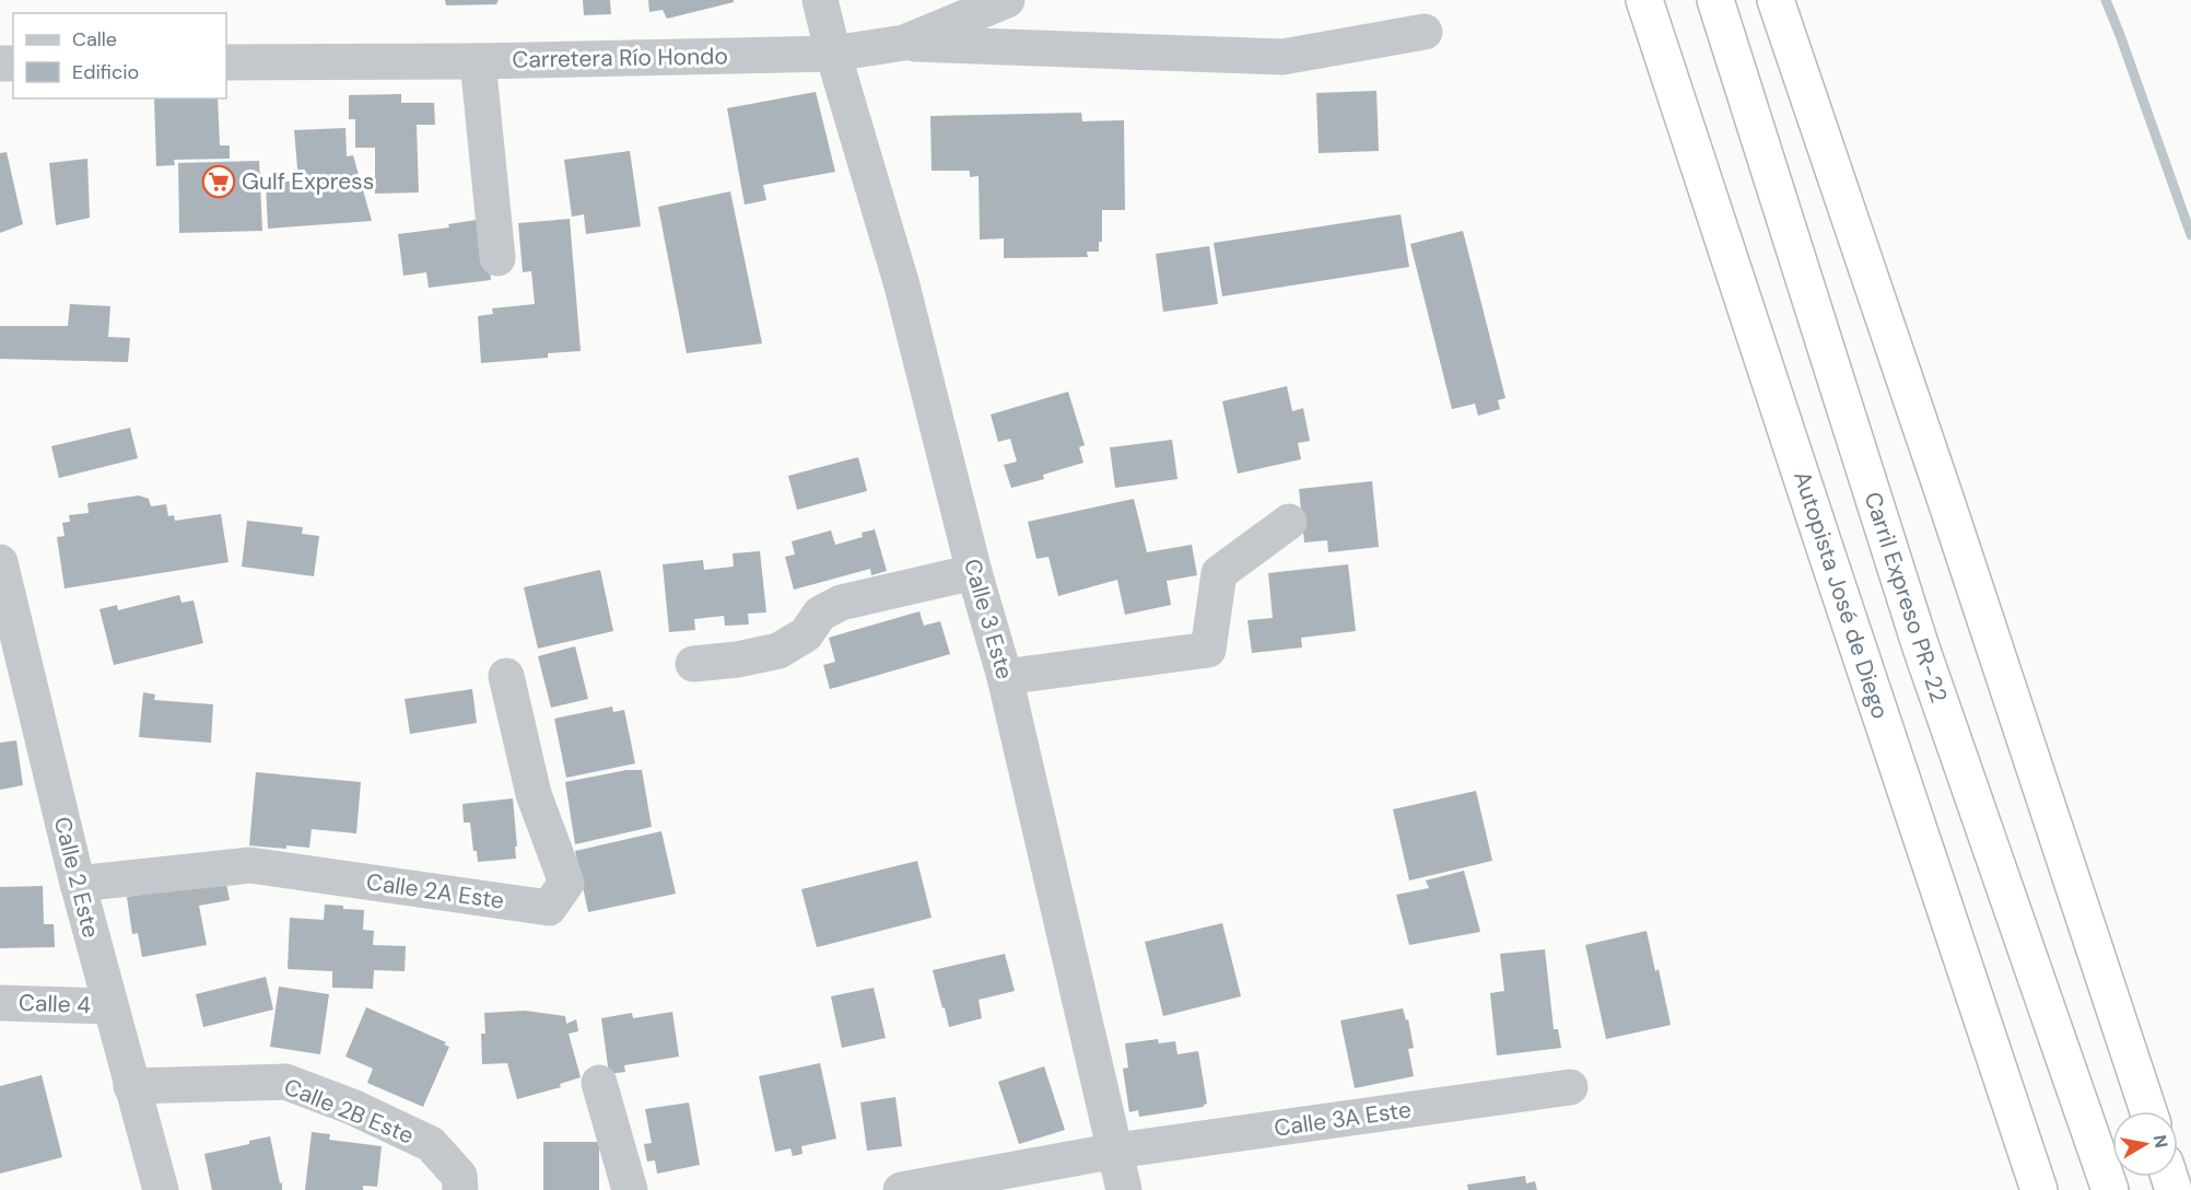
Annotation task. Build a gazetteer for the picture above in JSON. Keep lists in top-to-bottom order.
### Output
{
  "streets": {
    "highway": ["Autopista José de Diego", "Carril Expreso PR-22"],
    "street": [
      "Carretera Río Hondo",
      "Calle 3 Este",
      "Calle 2 Este",
      "Calle 2A Este",
      "Calle 4",
      "Calle 2B Este",
      "Calle 3A Este"
    ]
  },
  "crossings": [
    ["Carretera Río Hondo", "Calle 3 Este"],
    ["Calle 3 Este", "Calle 3A Este"],
    ["Calle 2 Este", "Calle 2A Este"],
    ["Calle 2 Este", "Calle 4"],
    ["Calle 2 Este", "Calle 2B Este"]
  ],
  "places": {
    "supermarket": ["Gulf Express"]
  },
  "legend": ["Calle", "Edificio"],
  "north": "right"
}
